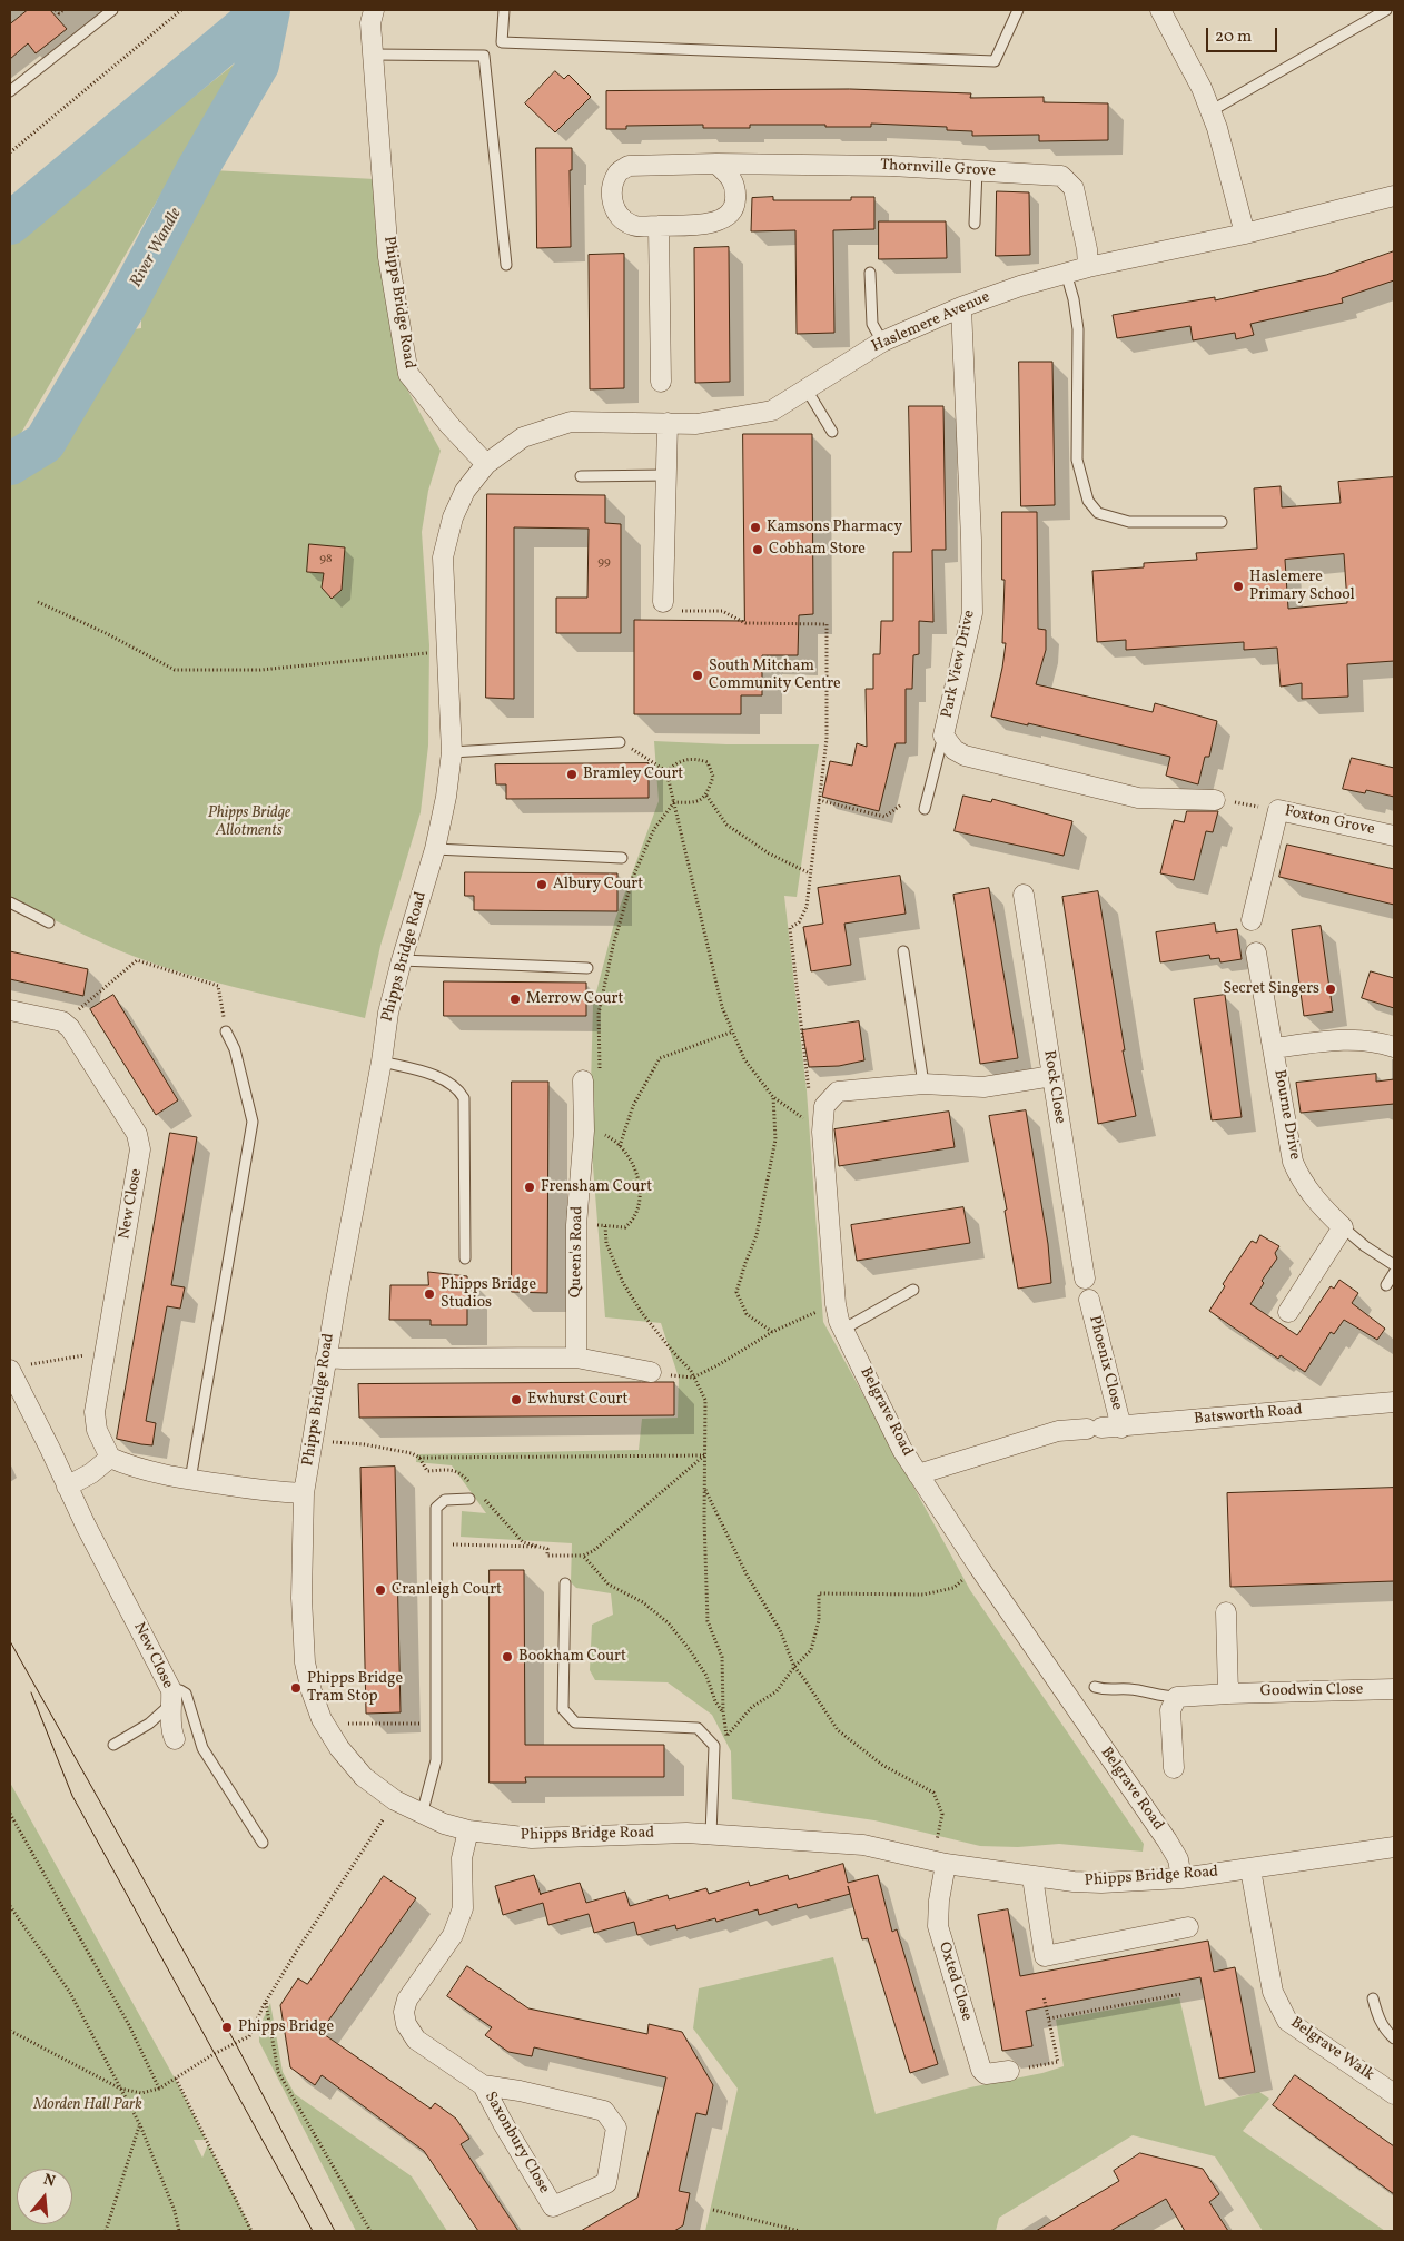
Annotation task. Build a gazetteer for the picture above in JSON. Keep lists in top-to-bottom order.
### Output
{
  "streets": {
    "street": [
      "Thornville Grove",
      "Phipps Bridge Road",
      "Haslemere Avenue",
      "Park View Drive",
      "Foxton Grove",
      "Rock Close",
      "Bourne Drive",
      "New Close",
      "Queen's Road",
      "Phoenix Close",
      "Belgrave Road",
      "Batsworth Road",
      "Goodwin Close",
      "Oxted Close",
      "Belgrave Walk",
      "Saxonbury Close"
    ]
  },
  "crossings": [
    ["Thornville Grove", "Haslemere Avenue"],
    ["Phipps Bridge Road", "Haslemere Avenue"],
    ["Phipps Bridge Road", "Belgrave Road"],
    ["Phipps Bridge Road", "Oxted Close"],
    ["Phipps Bridge Road", "Belgrave Walk"],
    ["Phipps Bridge Road", "Saxonbury Close"],
    ["Haslemere Avenue", "Park View Drive"],
    ["Phoenix Close", "Batsworth Road"],
    ["Belgrave Road", "Batsworth Road"]
  ],
  "water": ["River Wandle"],
  "parks": ["Phipps Bridge Allotments", "Morden Hall Park"],
  "places": [
    "Kamsons Pharmacy",
    "Cobham Store",
    "Haslemere Primary School",
    "South Mitcham Community Centre",
    "Bramley Court",
    "Albury Court",
    "Secret Singers",
    "Merrow Court",
    "Frensham Court",
    "Phipps Bridge Studios",
    "Ewhurst Court",
    "Cranleigh Court",
    "Bookham Court",
    "Phipps Bridge Tram Stop",
    "Phipps Bridge"
  ],
  "house_numbers": ["98", "99"],
  "scale_bar": "20 m",
  "north": "top"
}
